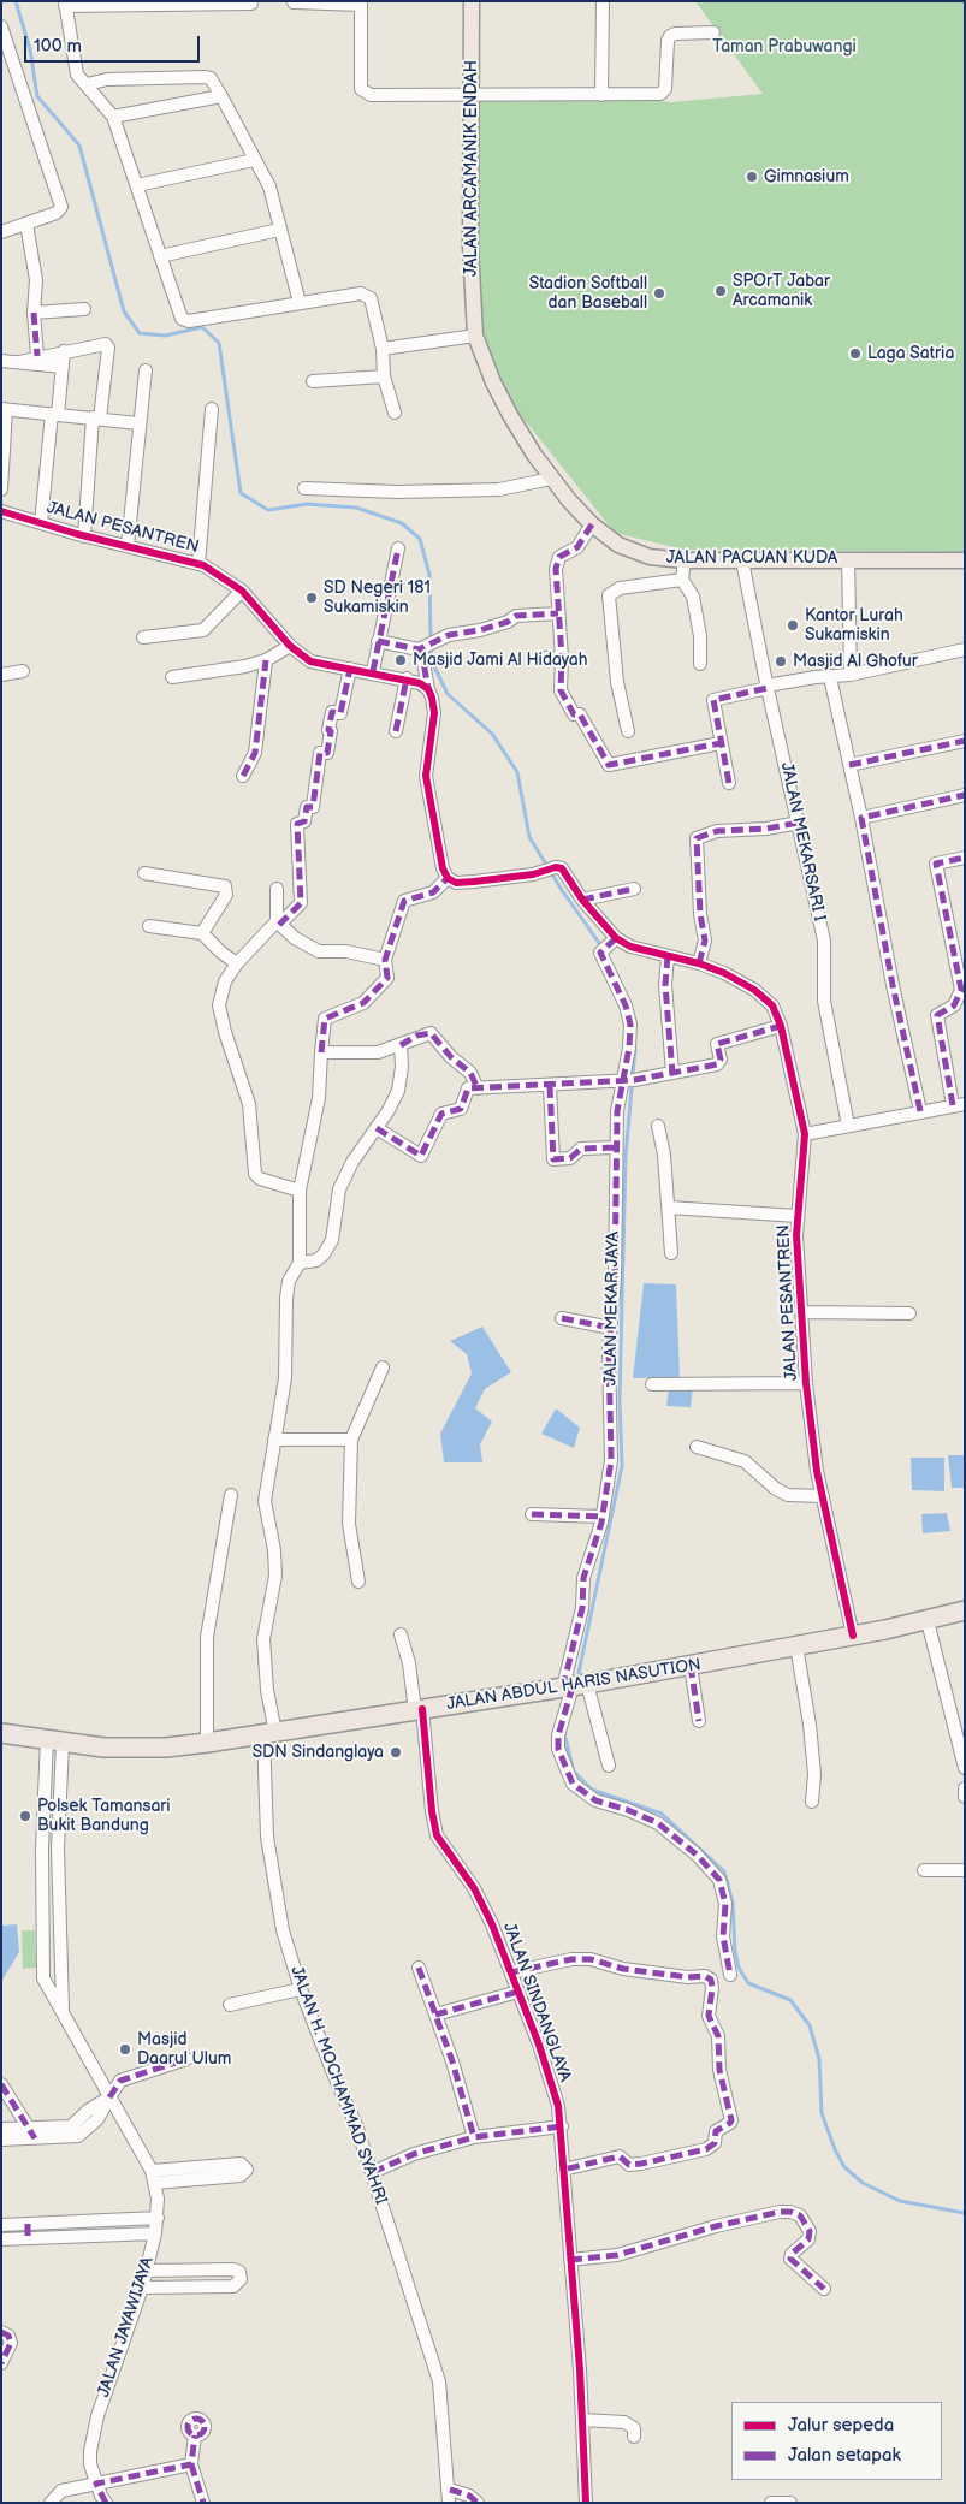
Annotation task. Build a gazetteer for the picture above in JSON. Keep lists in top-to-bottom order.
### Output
{
  "streets": {
    "highway": ["JALAN ABDUL HARIS NASUTION"],
    "main road": ["JALAN ARCAMANIK ENDAH", "JALAN PACUAN KUDA"],
    "street": [
      "JALAN PESANTREN",
      "JALAN MEKARSARI I",
      "JALAN MEKAR JAYA",
      "JALAN SINDANGLAYA",
      "JALAN H. MOCHAMMAD SYAHRI",
      "JALAN JAYAWIJAYA"
    ]
  },
  "crossings": [
    ["JALAN ARCAMANIK ENDAH", "JALAN PACUAN KUDA"],
    ["JALAN PESANTREN", "JALAN MEKAR JAYA"],
    ["JALAN PESANTREN", "JALAN ABDUL HARIS NASUTION"],
    ["JALAN PACUAN KUDA", "JALAN MEKARSARI I"],
    ["JALAN MEKAR JAYA", "JALAN ABDUL HARIS NASUTION"],
    ["JALAN ABDUL HARIS NASUTION", "JALAN SINDANGLAYA"],
    ["JALAN ABDUL HARIS NASUTION", "JALAN H. MOCHAMMAD SYAHRI"],
    ["JALAN ABDUL HARIS NASUTION", "JALAN JAYAWIJAYA"]
  ],
  "parks": ["Taman Prabuwangi"],
  "places": [
    "Gimnasium",
    "SPOrT Jabar Arcamanik",
    "Stadion Softball dan Baseball",
    "Laga Satria",
    "SD Negeri 181 Sukamiskin",
    "Kantor Lurah Sukamiskin",
    "Masjid Jami Al Hidayah",
    "Masjid Al Ghofur",
    "SDN Sindanglaya",
    "Polsek Tamansari Bukit Bandung",
    "Masjid Daarul Ulum"
  ],
  "legend": ["Jalur sepeda", "Jalan setapak"],
  "scale_bar": "100 m"
}
